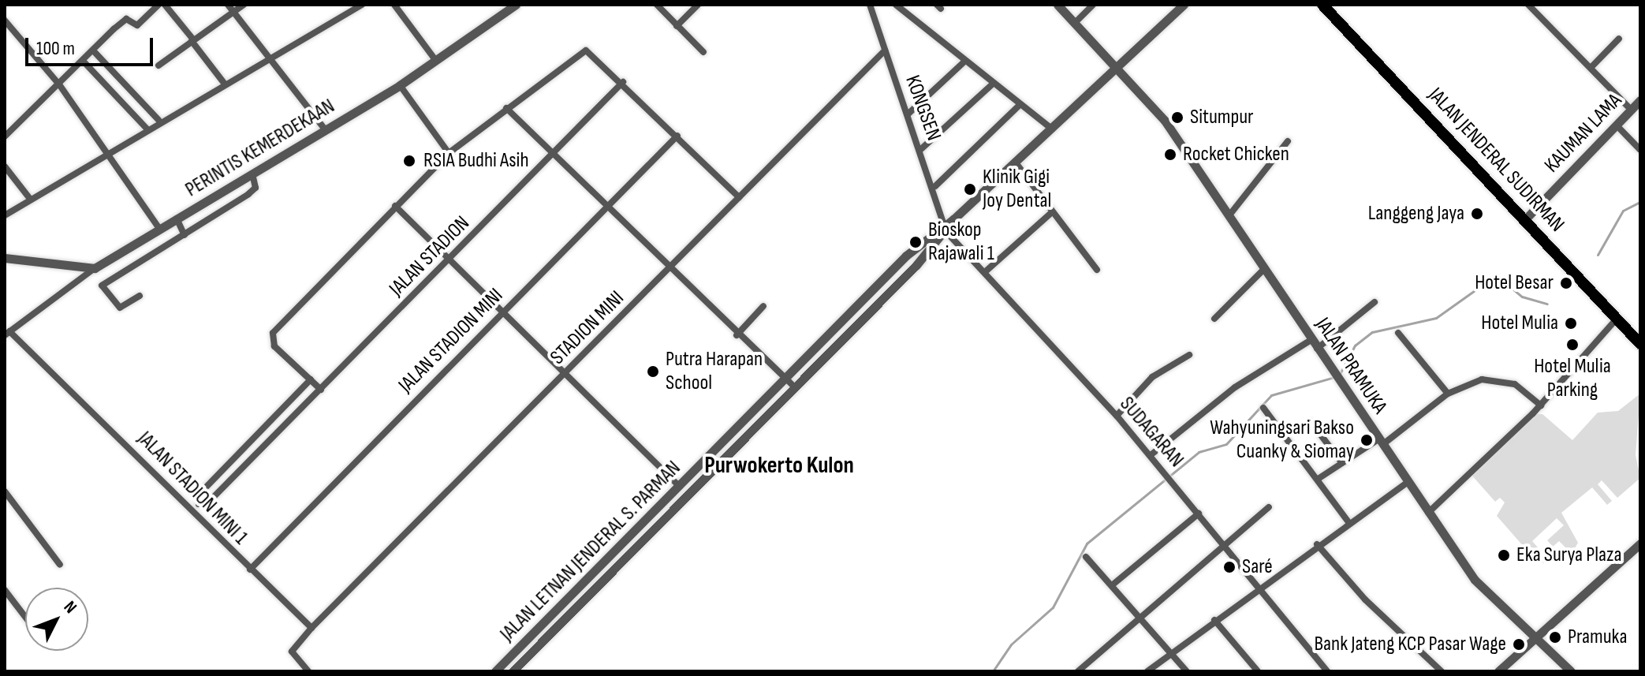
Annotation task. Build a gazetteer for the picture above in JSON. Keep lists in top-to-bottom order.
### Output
{
  "streets": {
    "main road": ["JALAN JENDERAL SUDIRMAN"],
    "street": [
      "KONGSEN",
      "KAUMAN LAMA",
      "PERINTIS KEMERDEKAAN",
      "JALAN STADION",
      "STADION MINI",
      "JALAN STADION MINI",
      "JALAN PRAMUKA",
      "SUDAGARAN",
      "JALAN STADION MINI 1",
      "JALAN LETNAN JENDERAL S. PARMAN"
    ]
  },
  "crossings": [
    ["KONGSEN", "STADION MINI"],
    ["KONGSEN", "SUDAGARAN"],
    ["KONGSEN", "JALAN LETNAN JENDERAL S. PARMAN"],
    ["KAUMAN LAMA", "JALAN JENDERAL SUDIRMAN"],
    ["STADION MINI", "JALAN STADION MINI 1"],
    ["JALAN STADION MINI", "JALAN STADION MINI 1"],
    ["JALAN PRAMUKA", "JALAN LETNAN JENDERAL S. PARMAN"],
    ["SUDAGARAN", "JALAN LETNAN JENDERAL S. PARMAN"]
  ],
  "districts": ["Purwokerto Kulon"],
  "places": [
    "Situmpur",
    "Rocket Chicken",
    "RSIA Budhi Asih",
    "Klinik Gigi Joy Dental",
    "Langgeng Jaya",
    "Bioskop Rajawali 1",
    "Hotel Besar",
    "Hotel Mulia",
    "Hotel Mulia Parking",
    "Putra Harapan School",
    "Wahyuningsari Bakso Cuanky & Siomay",
    "Eka Surya Plaza",
    "Saré",
    "Pramuka",
    "Bank Jateng KCP Pasar Wage"
  ],
  "scale_bar": "100 m",
  "north": "top right"
}
